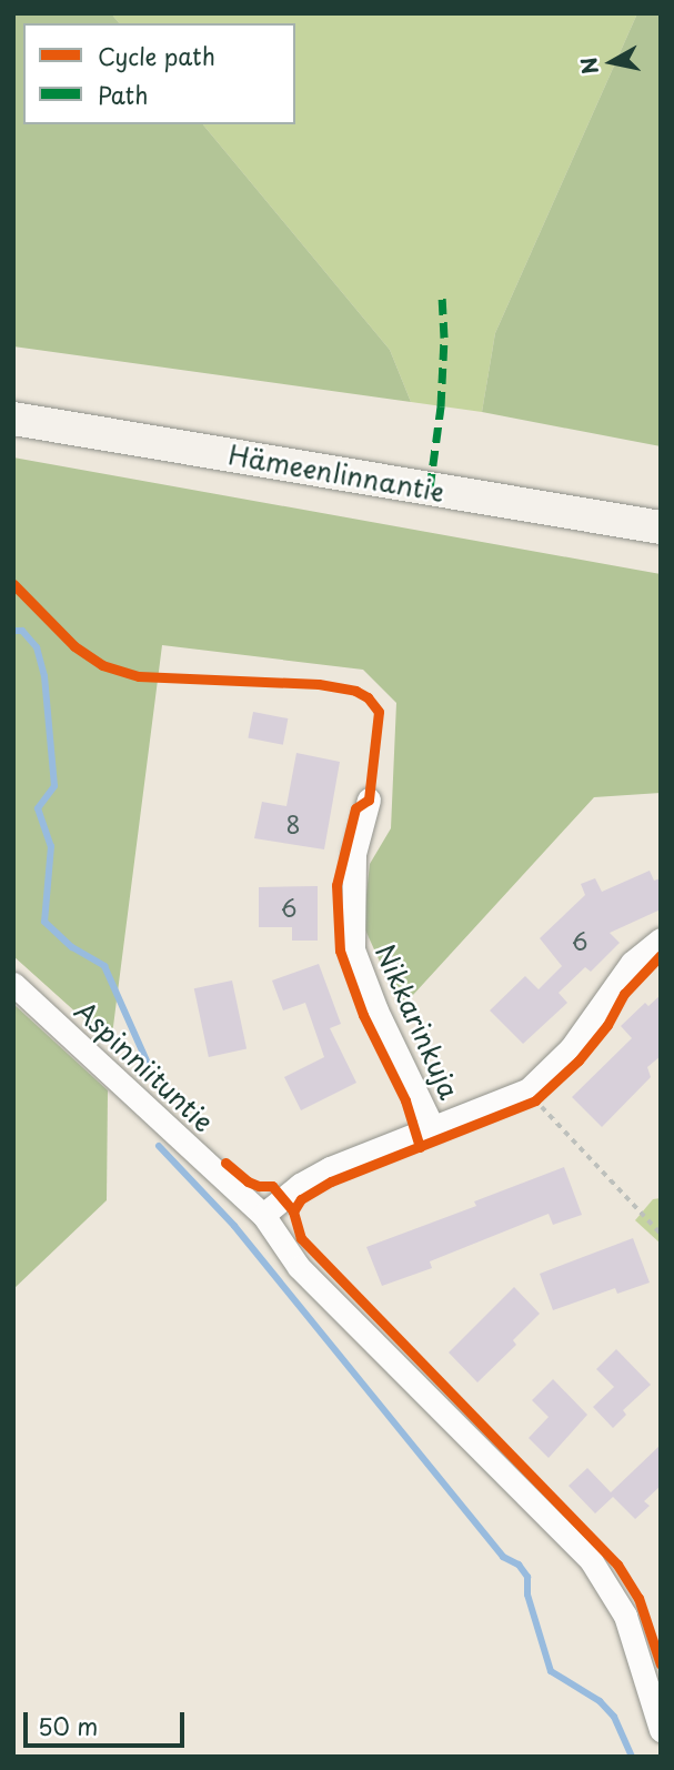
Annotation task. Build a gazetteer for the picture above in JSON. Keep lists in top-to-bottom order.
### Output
{
  "streets": {
    "main road": ["Hämeenlinnantie"],
    "street": ["Nikkarinkuja", "Aspinniituntie"]
  },
  "house_numbers": ["8", "6", "6"],
  "legend": ["Cycle path", "Path"],
  "scale_bar": "50 m",
  "north": "left"
}
